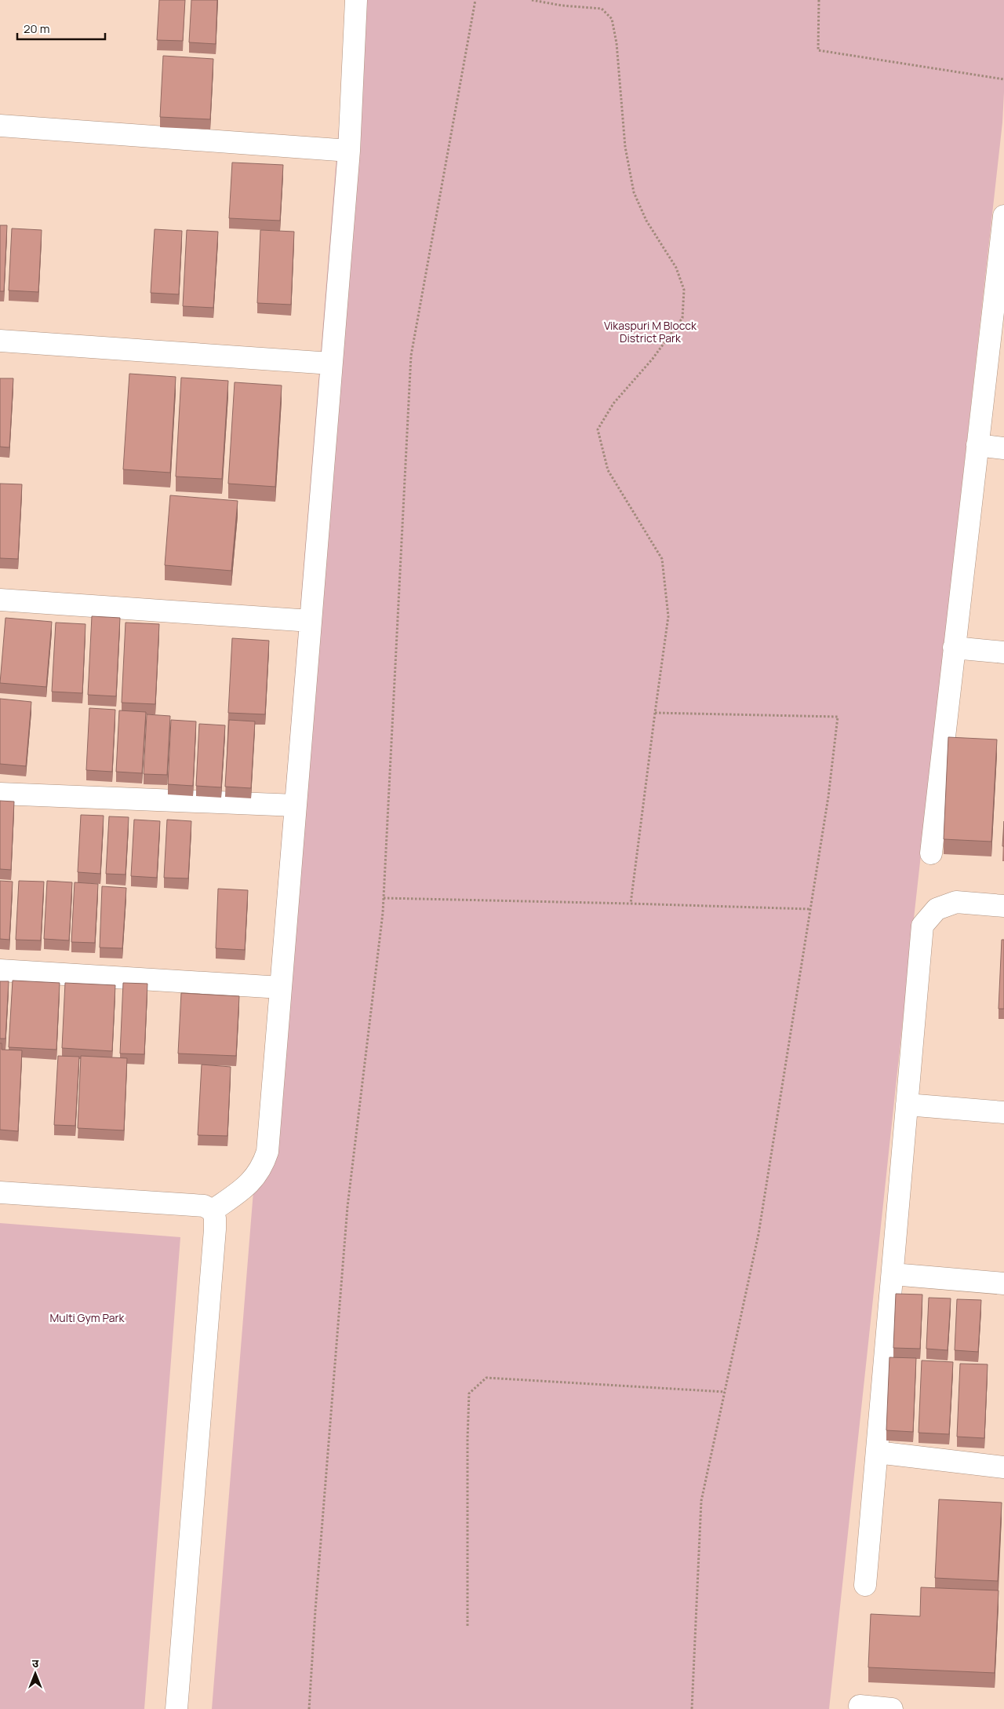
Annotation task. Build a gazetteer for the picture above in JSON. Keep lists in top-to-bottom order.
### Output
{
  "parks": ["Vikaspuri M Blocck District Park", "Multi Gym Park"],
  "scale_bar": "20 m",
  "north": "top"
}
